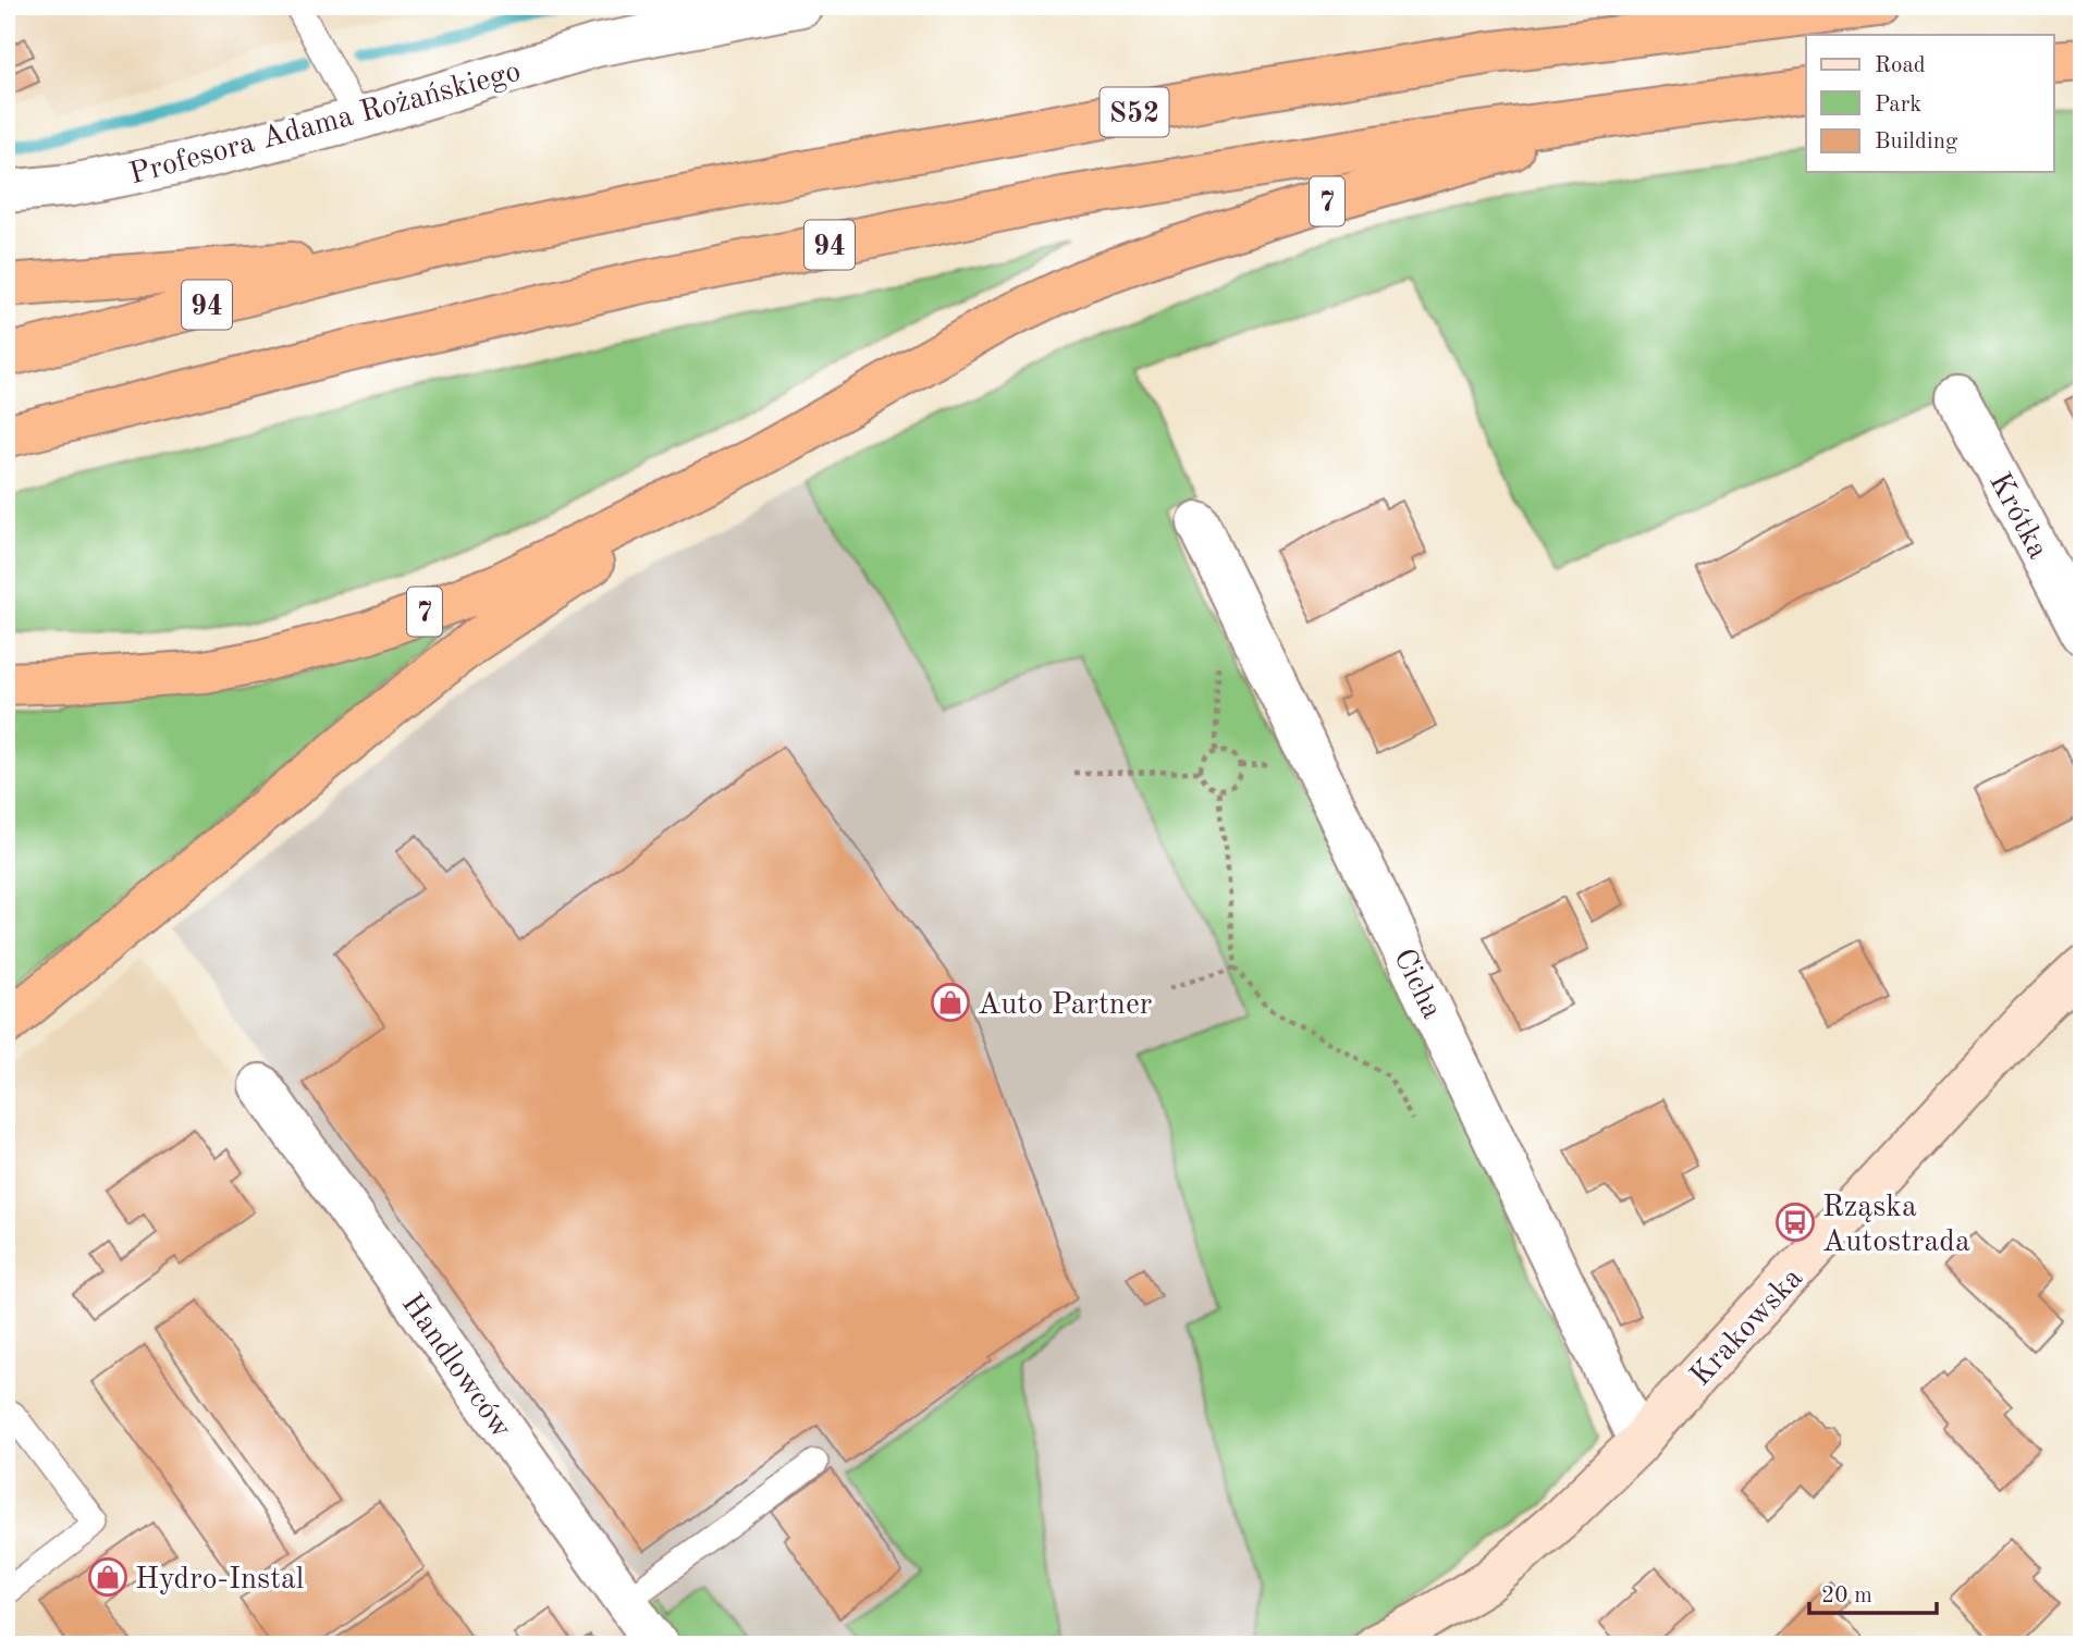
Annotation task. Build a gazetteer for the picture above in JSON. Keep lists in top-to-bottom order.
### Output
{
  "streets": {
    "highway": ["S52", "7", "94"],
    "street": [
      "Profesora Adama Rożańskiego",
      "Krótka",
      "Cicha",
      "Krakowska",
      "Handlowców"
    ]
  },
  "crossings": [
    ["S52", "94"],
    ["7", "94"],
    ["Cicha", "Krakowska"]
  ],
  "places": {
    "shop": ["Auto Partner", "Hydro-Instal"],
    "bus stop": ["Rząska Autostrada"]
  },
  "legend": ["Road", "Park", "Building"],
  "scale_bar": "20 m"
}
